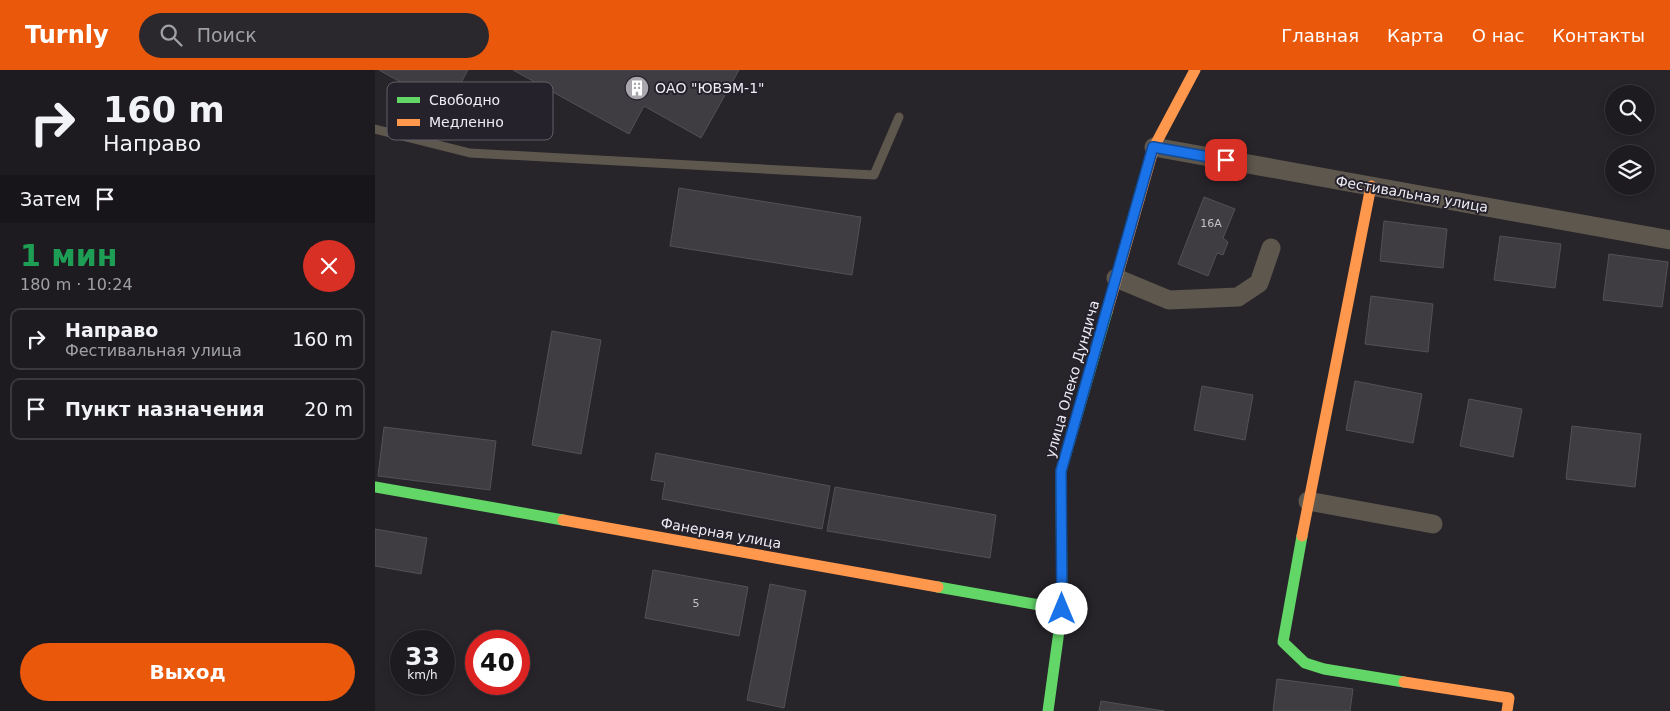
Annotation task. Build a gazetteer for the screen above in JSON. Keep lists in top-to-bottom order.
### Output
{
  "streets": {
    "street": ["Фестивальная улица", "улица Олеко Дундича", "Фанерная улица"]
  },
  "crossings": [
    ["Фестивальная улица", "улица Олеко Дундича"],
    ["улица Олеко Дундича", "Фанерная улица"]
  ],
  "places": {
    "building": ["ОАО \"ЮВЭМ-1\""]
  },
  "house_numbers": ["16А", "5"],
  "legend": ["Свободно", "Медленно"],
  "page": {
    "header": "Turnly",
    "search": "Поиск",
    "nav": [
      "Главная",
      "Карта",
      "О нас",
      "Контакты"
    ],
    "turn": ["160 m", "Направо"],
    "then": "Затем",
    "heading": ["1 мин", "180 m · 10:24"],
    "list": [
      {
        "name": "Направо",
        "note": "Фестивальная улица",
        "value": "160 m"
      },
      {
        "name": "Пункт назначения",
        "value": "20 m"
      }
    ],
    "speed": "33 km/h",
    "limit": "40",
    "buttons": "Выход"
  }
}
